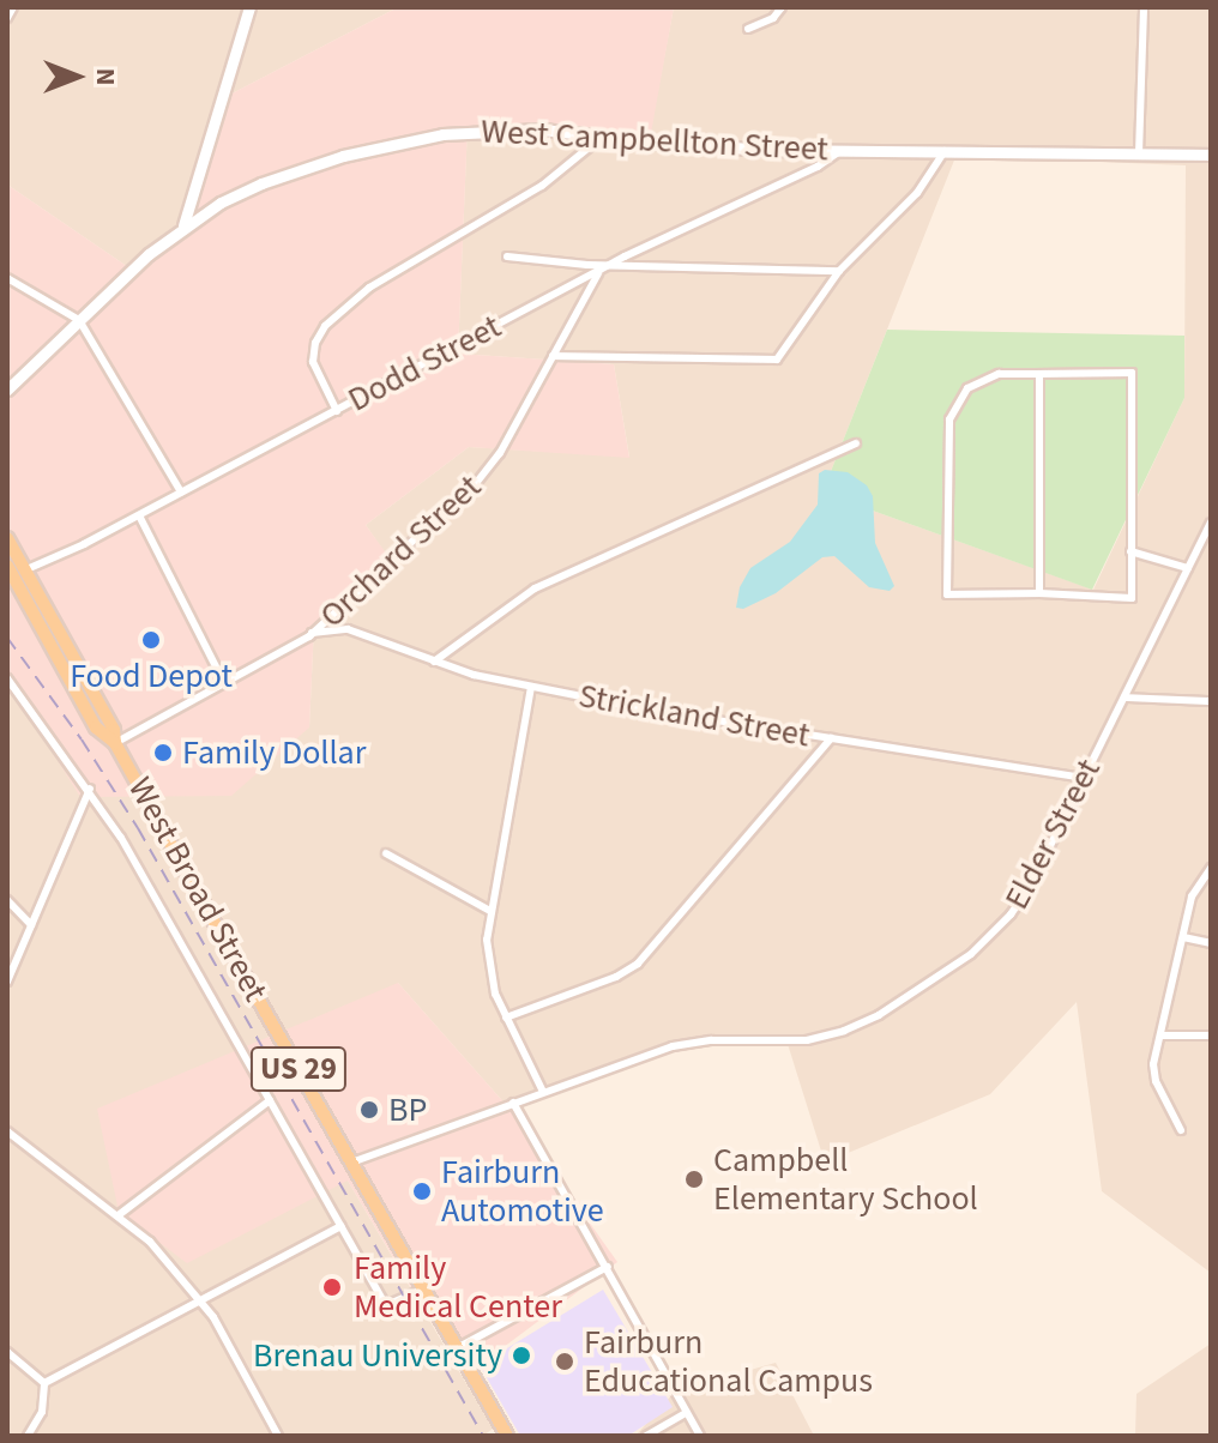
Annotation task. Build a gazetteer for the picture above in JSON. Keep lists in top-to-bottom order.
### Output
{
  "streets": {
    "main road": ["West Campbellton Street", "West Broad Street", "US 29"],
    "street": [
      "Dodd Street",
      "Orchard Street",
      "Strickland Street",
      "Elder Street"
    ]
  },
  "crossings": [
    ["West Campbellton Street", "Dodd Street"],
    ["Dodd Street", "Orchard Street"],
    ["Dodd Street", "West Broad Street"],
    ["Orchard Street", "Strickland Street"],
    ["Orchard Street", "West Broad Street"],
    ["Strickland Street", "Elder Street"],
    ["Elder Street", "West Broad Street"]
  ],
  "places": [
    "Food Depot",
    "Family Dollar",
    "BP",
    "Campbell Elementary School",
    "Fairburn Automotive",
    "Family Medical Center",
    "Brenau University",
    "Fairburn Educational Campus"
  ],
  "north": "right"
}
